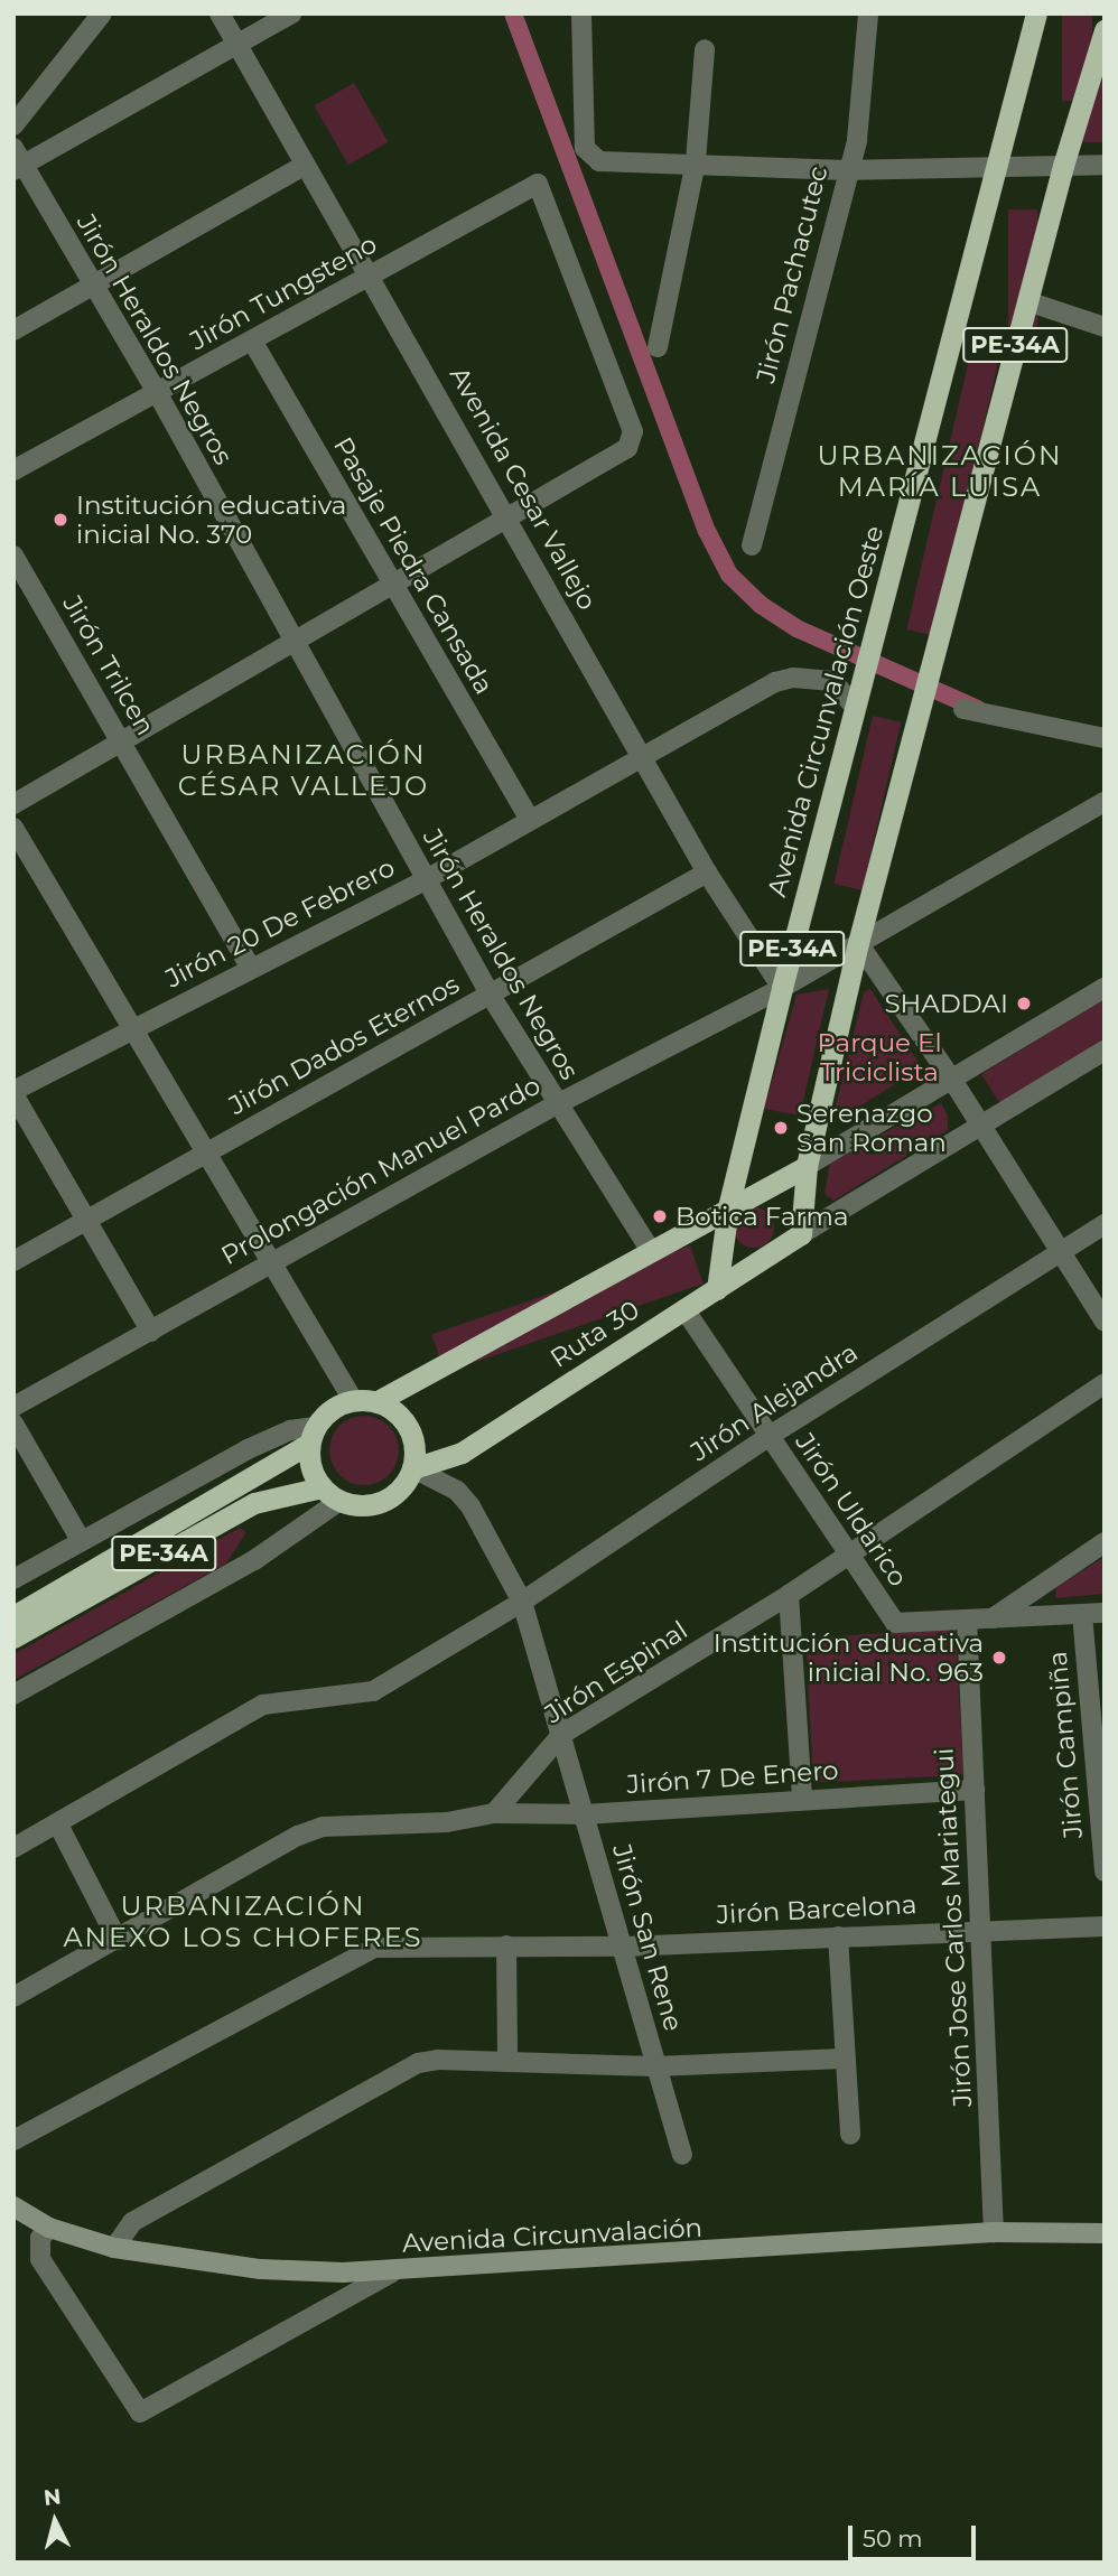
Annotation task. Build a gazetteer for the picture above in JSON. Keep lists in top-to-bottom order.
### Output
{
  "streets": {
    "highway": ["PE-34A", "Avenida Circunvalación Oeste", "Ruta 30"],
    "main road": ["Avenida Circunvalación"],
    "street": [
      "Jirón Pachacutec",
      "Jirón Tungsteno",
      "Jirón Heraldos Negros",
      "Avenida Cesar Vallejo",
      "Pasaje Piedra Cansada",
      "Jirón Trilcen",
      "Jirón 20 De Febrero",
      "Jirón Dados Eternos",
      "Prolongación Manuel Pardo",
      "Jirón Alejandra",
      "Jirón Uldarico",
      "Jirón Espinal",
      "Jirón Campiña",
      "Jirón 7 De Enero",
      "Jirón Barcelona",
      "Jirón Jose Carlos Mariategui",
      "Jirón San Rene"
    ]
  },
  "crossings": [
    ["Jirón Tungsteno", "Jirón Heraldos Negros"],
    ["Jirón Tungsteno", "Avenida Cesar Vallejo"],
    ["Jirón Tungsteno", "Pasaje Piedra Cansada"],
    ["Jirón Heraldos Negros", "Jirón 20 De Febrero"],
    ["Jirón Heraldos Negros", "Jirón Dados Eternos"],
    ["Jirón Heraldos Negros", "Prolongación Manuel Pardo"],
    ["Jirón Heraldos Negros", "Ruta 30"],
    ["PE-34A", "Prolongación Manuel Pardo"],
    ["PE-34A", "Ruta 30"],
    ["PE-34A", "Jirón San Rene"],
    ["Avenida Cesar Vallejo", "Avenida Circunvalación Oeste"],
    ["Avenida Cesar Vallejo", "Jirón 20 De Febrero"],
    ["Avenida Cesar Vallejo", "Jirón Dados Eternos"],
    ["Avenida Cesar Vallejo", "Prolongación Manuel Pardo"],
    ["Pasaje Piedra Cansada", "Jirón 20 De Febrero"],
    ["Jirón Trilcen", "Jirón 20 De Febrero"],
    ["Avenida Circunvalación Oeste", "Jirón 20 De Febrero"],
    ["Avenida Circunvalación Oeste", "Prolongación Manuel Pardo"],
    ["Avenida Circunvalación Oeste", "Ruta 30"],
    ["Ruta 30", "Jirón Uldarico"],
    ["Ruta 30", "Jirón San Rene"],
    ["Jirón Alejandra", "Jirón Uldarico"],
    ["Jirón Alejandra", "Jirón San Rene"],
    ["Jirón Uldarico", "Jirón Espinal"],
    ["Jirón Uldarico", "Jirón Jose Carlos Mariategui"],
    ["Jirón Espinal", "Jirón 7 De Enero"],
    ["Jirón Espinal", "Jirón San Rene"],
    ["Jirón 7 De Enero", "Jirón Jose Carlos Mariategui"],
    ["Jirón 7 De Enero", "Jirón San Rene"],
    ["Jirón Barcelona", "Jirón Jose Carlos Mariategui"],
    ["Jirón Barcelona", "Jirón San Rene"],
    ["Jirón Jose Carlos Mariategui", "Avenida Circunvalación"]
  ],
  "districts": ["URBANIZACIÓN MARÍA LUISA", "URBANIZACIÓN CÉSAR VALLEJO", "URBANIZACIÓN ANEXO LOS CHOFERES"],
  "parks": ["Parque El Triciclista"],
  "places": [
    "Institución educativa inicial No. 370",
    "SHADDAI",
    "Serenazgo San Roman",
    "Botica Farma",
    "Institución educativa inicial No. 963"
  ],
  "scale_bar": "50 m",
  "north": "top"
}
